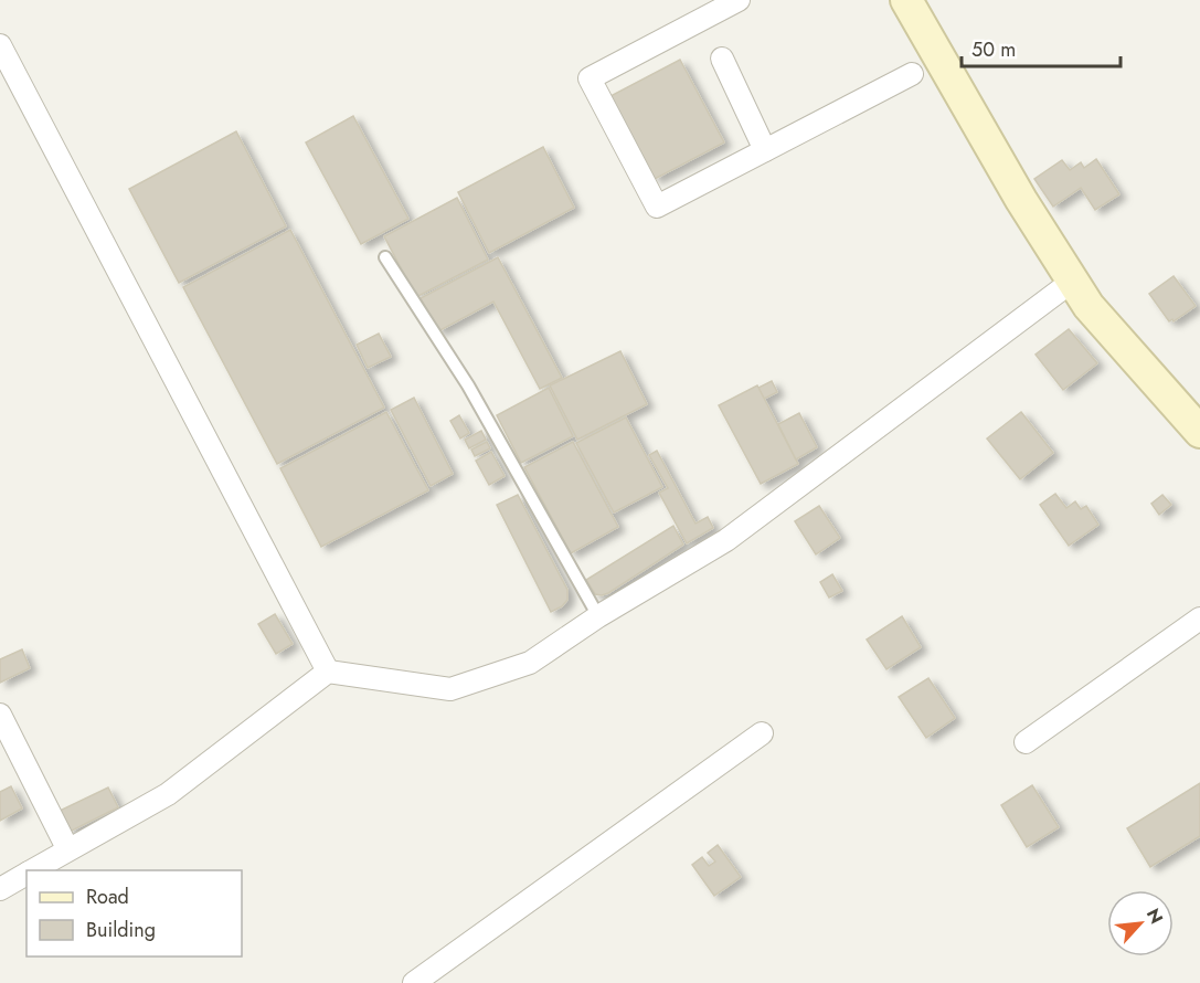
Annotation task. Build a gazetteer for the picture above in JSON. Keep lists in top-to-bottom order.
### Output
{
  "legend": ["Road", "Building"],
  "scale_bar": "50 m",
  "north": "top right"
}
